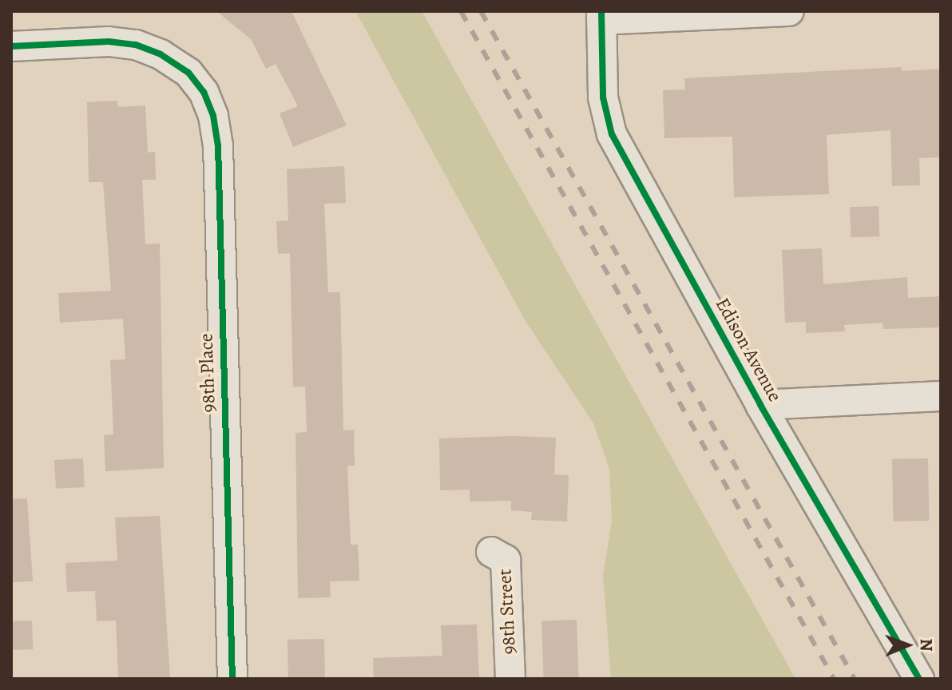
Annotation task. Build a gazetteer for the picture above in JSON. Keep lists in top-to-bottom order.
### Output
{
  "streets": {
    "street": ["Edison Avenue", "98th Place", "98th Street"]
  },
  "north": "right"
}
